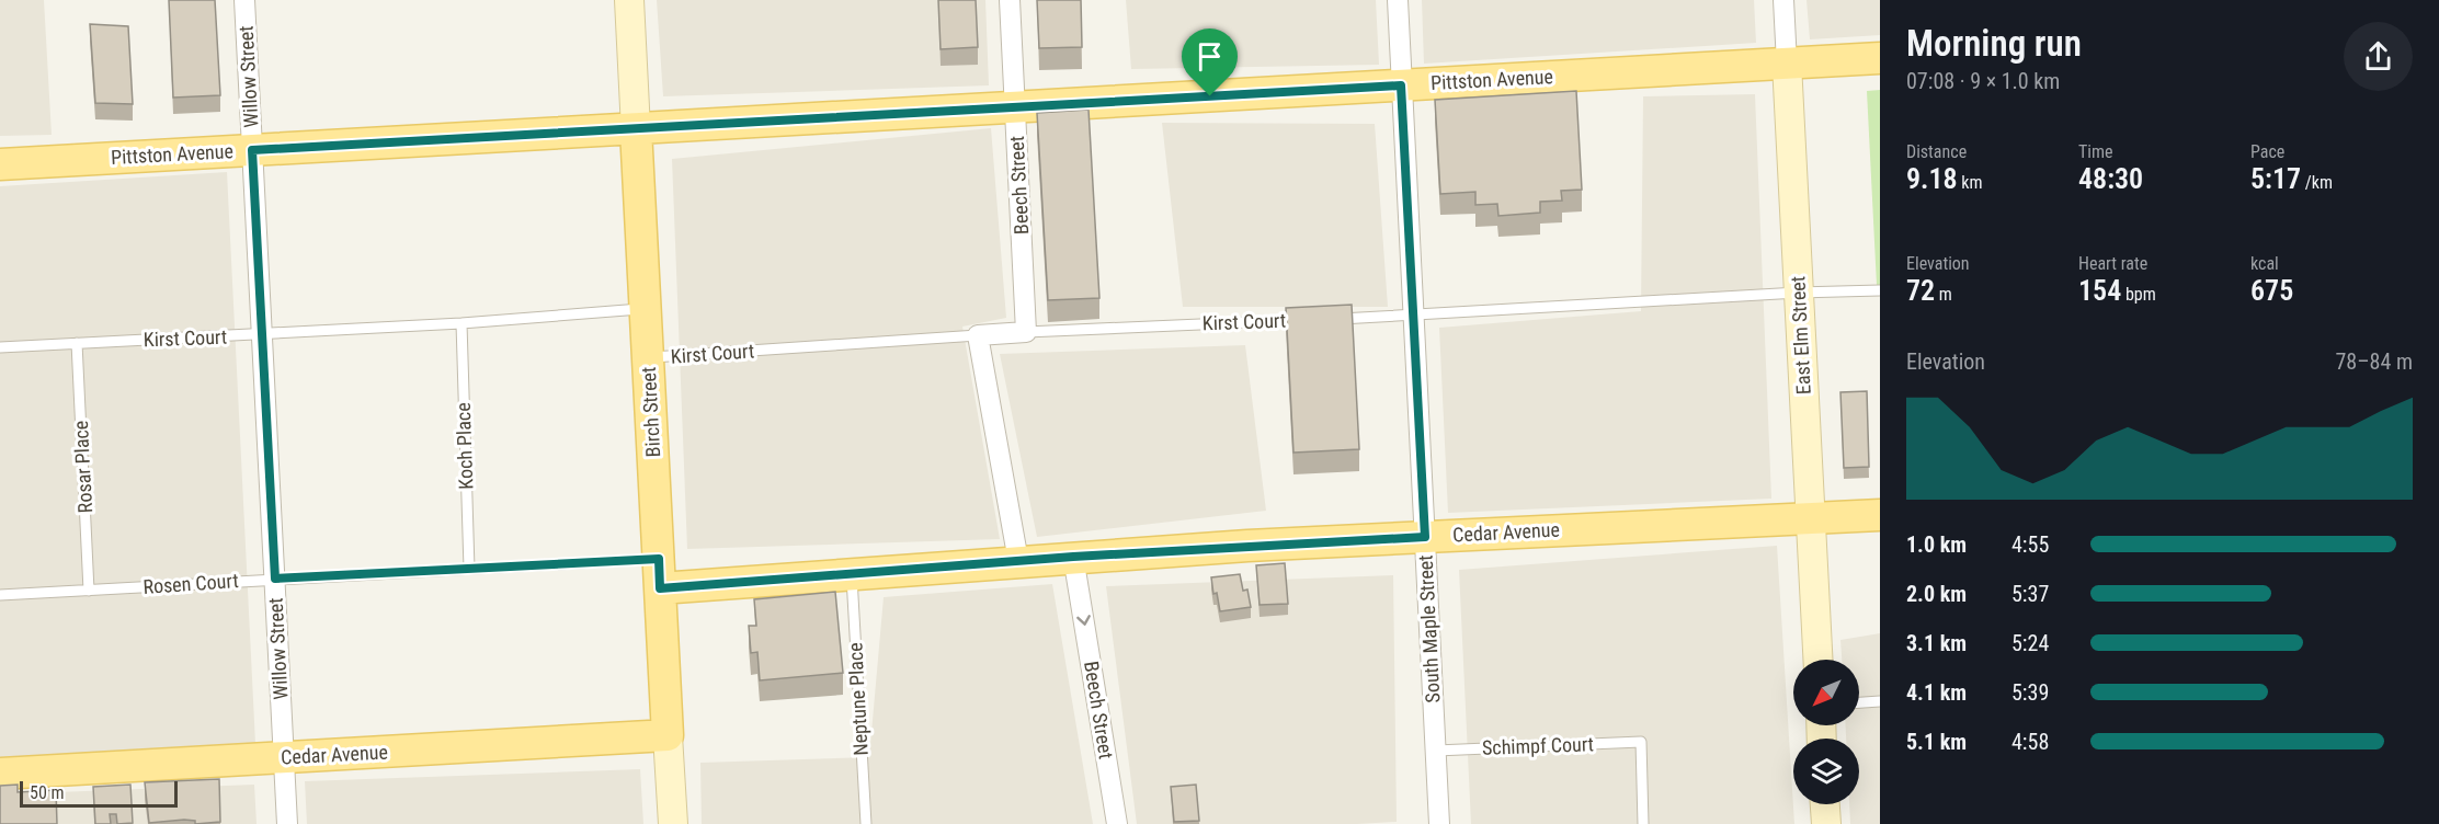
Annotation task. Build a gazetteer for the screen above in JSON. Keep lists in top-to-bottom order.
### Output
{
  "streets": {
    "main road": ["Pittston Avenue", "Birch Street", "Cedar Avenue"],
    "street": [
      "Willow Street",
      "Beech Street",
      "Kirst Court",
      "East Elm Street",
      "South Maple Street"
    ],
    "lane": [
      "Koch Place",
      "Rosar Place",
      "Rosen Court",
      "Neptune Place",
      "Schimpf Court"
    ]
  },
  "crossings": [
    ["Willow Street", "Pittston Avenue"],
    ["Willow Street", "Kirst Court"],
    ["Willow Street", "Cedar Avenue"],
    ["Willow Street", "Rosen Court"],
    ["Pittston Avenue", "Beech Street"],
    ["Pittston Avenue", "East Elm Street"],
    ["Pittston Avenue", "Birch Street"],
    ["Pittston Avenue", "South Maple Street"],
    ["Beech Street", "Kirst Court"],
    ["Beech Street", "Cedar Avenue"],
    ["Kirst Court", "Birch Street"],
    ["Kirst Court", "Koch Place"],
    ["Kirst Court", "Rosar Place"],
    ["East Elm Street", "Cedar Avenue"],
    ["Birch Street", "Cedar Avenue"],
    ["Birch Street", "Rosen Court"],
    ["Koch Place", "Rosen Court"],
    ["Rosar Place", "Rosen Court"],
    ["Cedar Avenue", "Rosen Court"],
    ["Cedar Avenue", "South Maple Street"],
    ["Cedar Avenue", "Neptune Place"],
    ["South Maple Street", "Schimpf Court"]
  ],
  "one_way": ["Beech Street"],
  "scale_bar": "50 m",
  "north": "bottom left",
  "page": {
    "heading": ["Morning run", "07:08 · 9 × 1.0 km"],
    "stats": [
      ["Distance", "9.18 km"],
      ["Time", "48:30"],
      ["Pace", "5:17 /km"],
      ["Elevation", "72 m"],
      ["Heart rate", "154 bpm"],
      ["kcal", "675"]
    ],
    "chart": ["Elevation", "78–84 m"],
    "list": [
      {
        "name": "1.0 km",
        "note": "4:55"
      },
      {
        "name": "2.0 km",
        "note": "5:37"
      },
      {
        "name": "3.1 km",
        "note": "5:24"
      },
      {
        "name": "4.1 km",
        "note": "5:39"
      },
      {
        "name": "5.1 km",
        "note": "4:58"
      }
    ],
    "scale": "50 m"
  }
}
